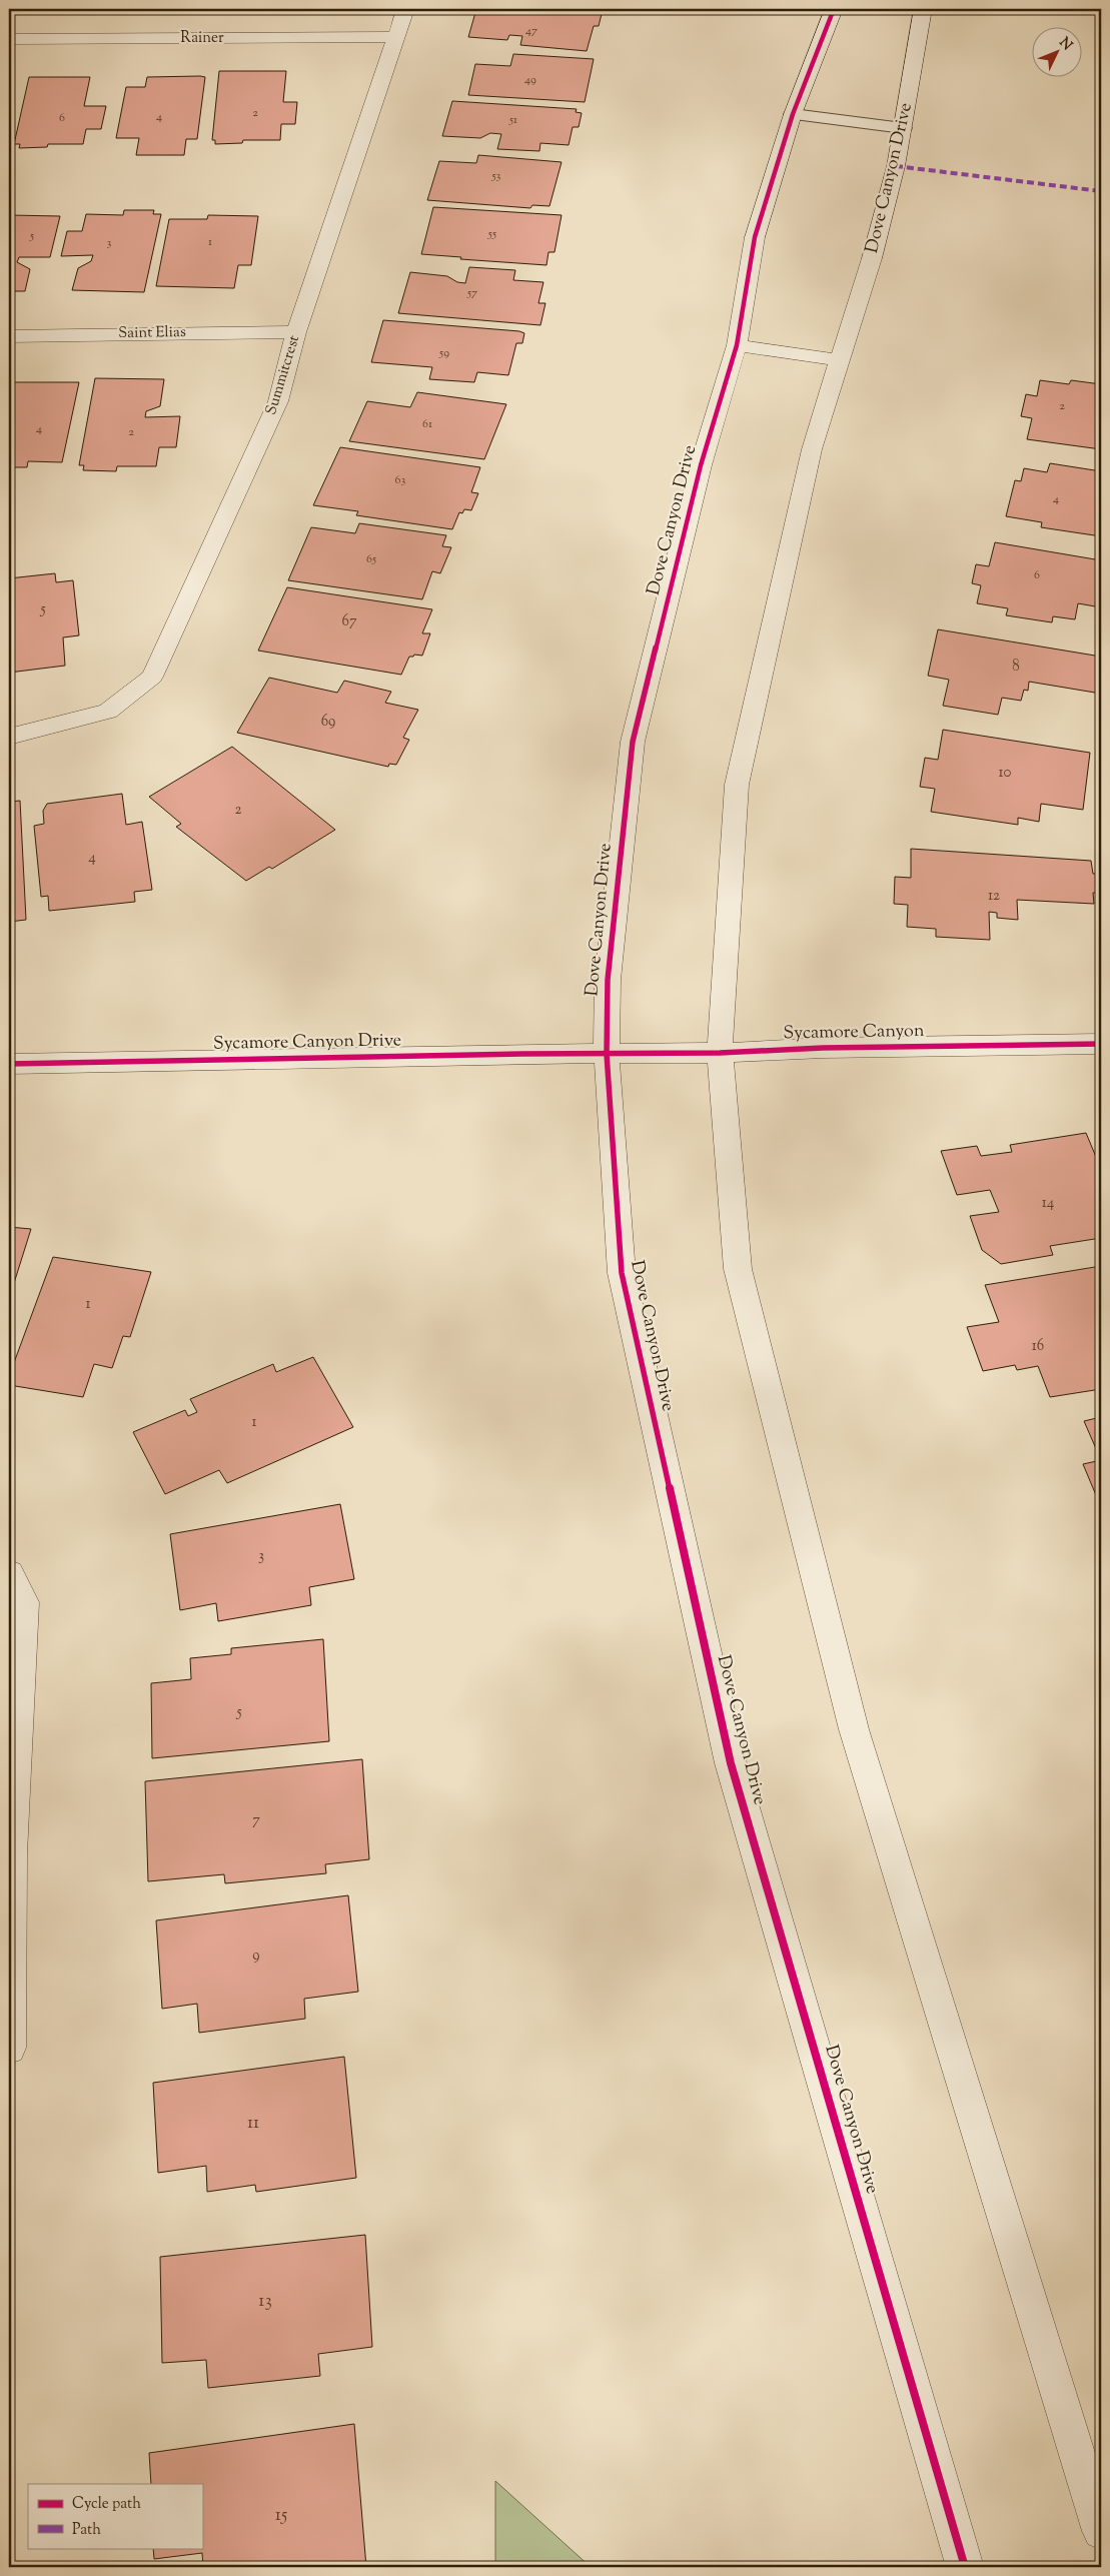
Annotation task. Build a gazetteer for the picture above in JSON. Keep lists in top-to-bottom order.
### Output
{
  "streets": {
    "street": [
      "Rainer",
      "Dove Canyon Drive",
      "Saint Elias",
      "Summitcrest",
      "Sycamore Canyon",
      "Sycamore Canyon Drive"
    ]
  },
  "crossings": [
    ["Rainer", "Summitcrest"],
    ["Dove Canyon Drive", "Sycamore Canyon"],
    ["Dove Canyon Drive", "Sycamore Canyon Drive"],
    ["Saint Elias", "Summitcrest"],
    ["Sycamore Canyon", "Sycamore Canyon Drive"]
  ],
  "house_numbers": [
    "47",
    "49",
    "2",
    "4",
    "6",
    "51",
    "53",
    "55",
    "5",
    "1",
    "3",
    "57",
    "59",
    "2",
    "61",
    "4",
    "2",
    "63",
    "4",
    "65",
    "6",
    "5",
    "67",
    "8",
    "69",
    "10",
    "2",
    "4",
    "12",
    "14",
    "1",
    "16",
    "1",
    "3",
    "5",
    "7",
    "9",
    "11",
    "13",
    "15"
  ],
  "legend": ["Cycle path", "Path"],
  "north": "top right"
}
